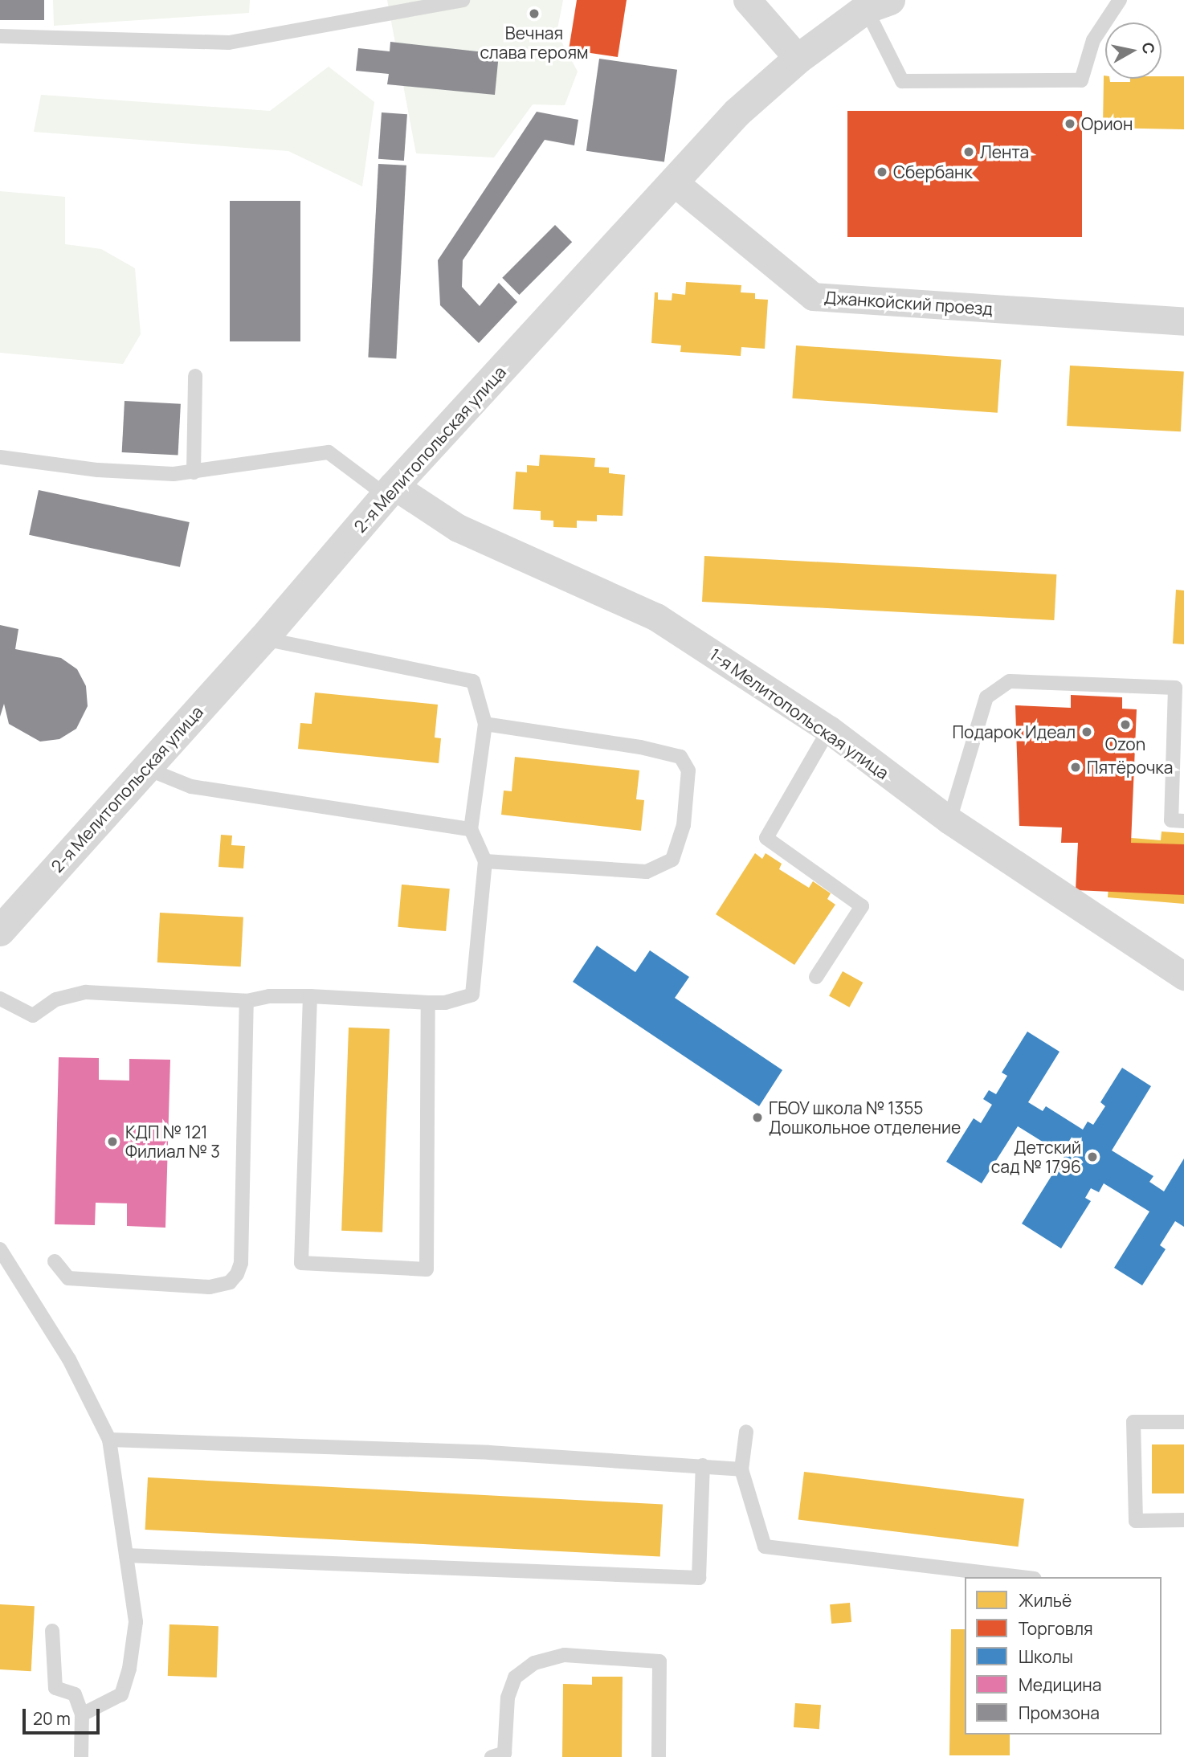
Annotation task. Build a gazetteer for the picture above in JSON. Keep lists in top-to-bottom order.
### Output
{
  "streets": {
    "street": ["Джанкойский проезд", "2-я Мелитопольская улица", "1-я Мелитопольская улица"]
  },
  "crossings": [
    ["Джанкойский проезд", "2-я Мелитопольская улица"],
    ["2-я Мелитопольская улица", "1-я Мелитопольская улица"]
  ],
  "places": [
    "Вечная слава героям",
    "Орион",
    "Лента",
    "Сбербанк",
    "Ozon",
    "Подарок Идеал",
    "Пятёрочка",
    "ГБОУ школа № 1355 Дошкольное отделение",
    "КДП № 121 Филиал № 3",
    "Детский сад № 1796"
  ],
  "legend": [
    "Жильё",
    "Торговля",
    "Школы",
    "Медицина",
    "Промзона"
  ],
  "scale_bar": "20 m",
  "north": "right"
}
